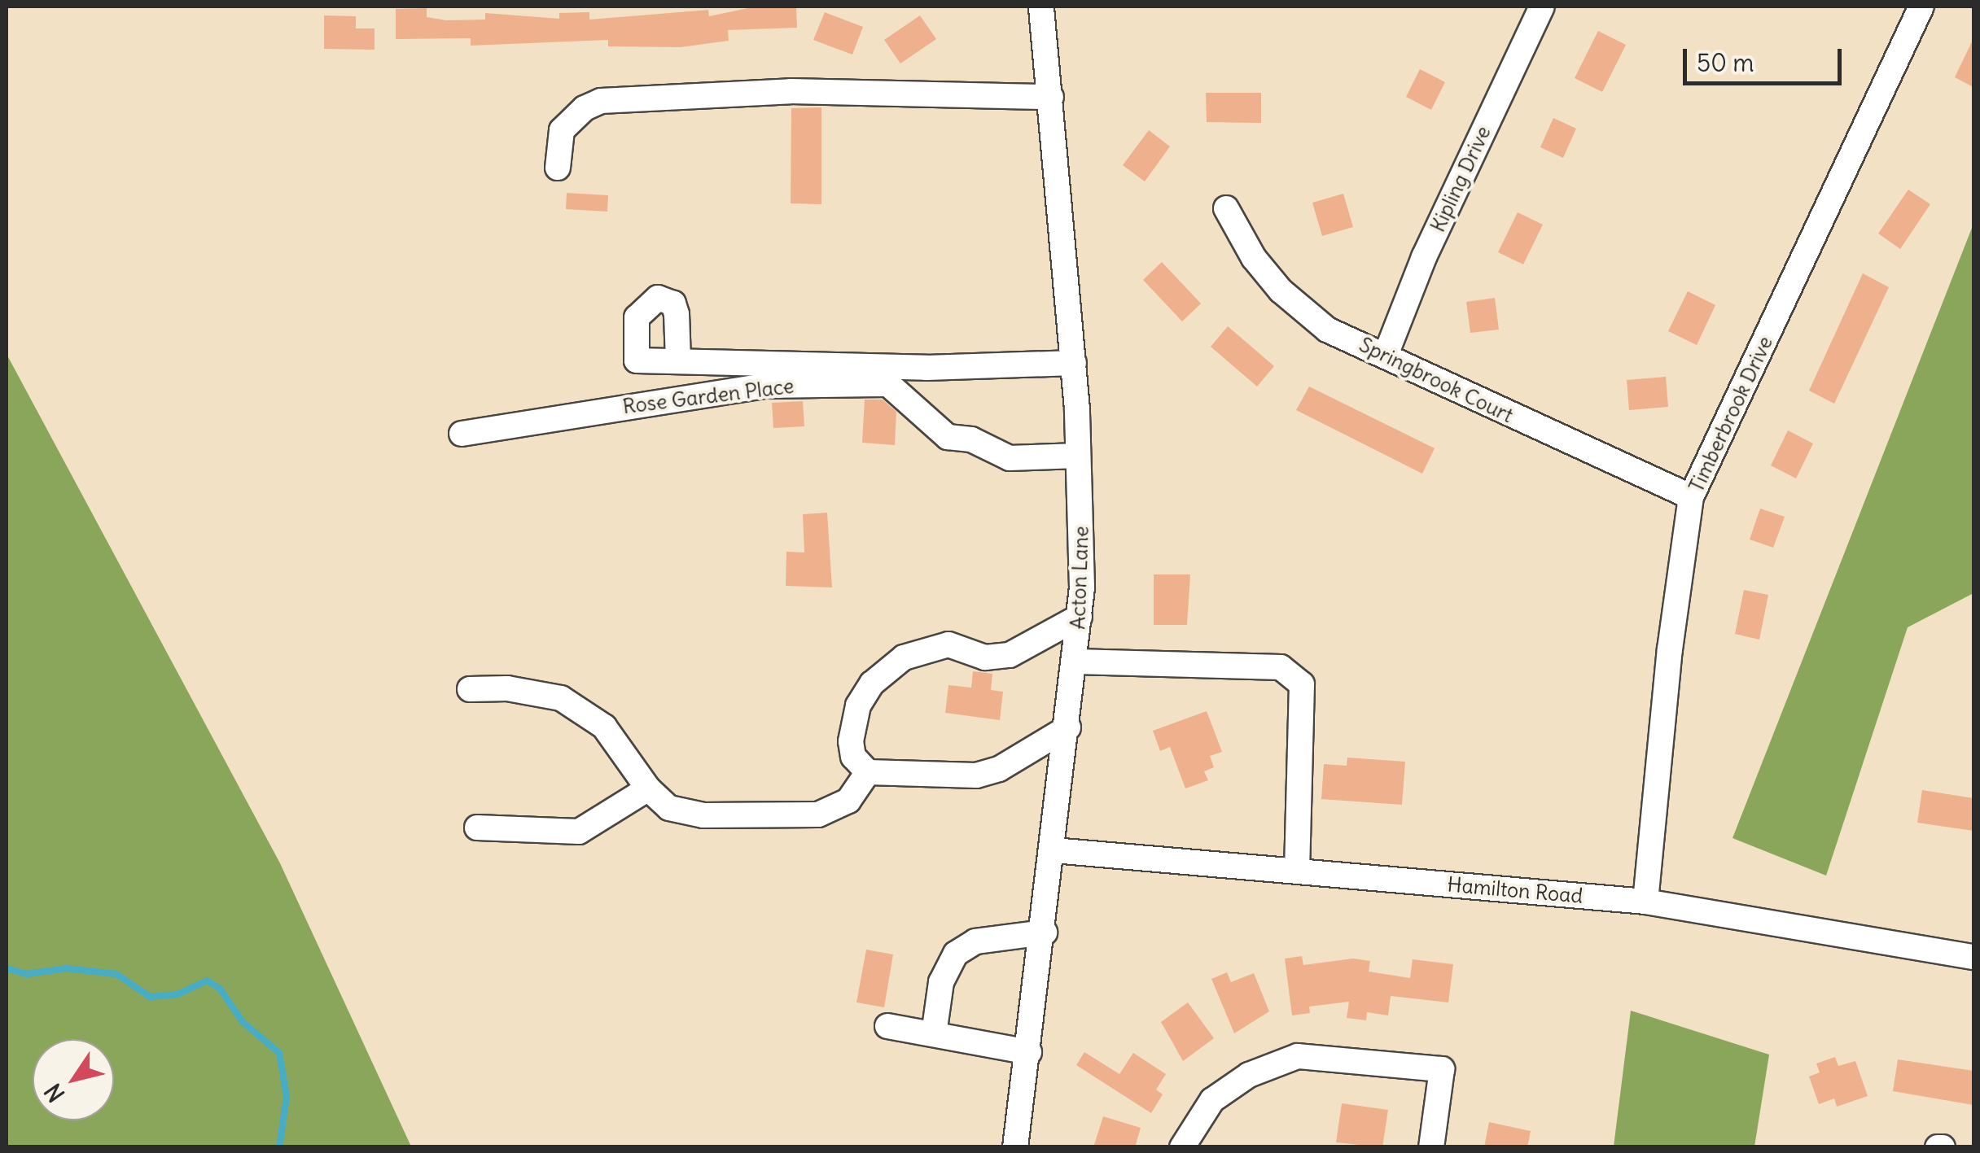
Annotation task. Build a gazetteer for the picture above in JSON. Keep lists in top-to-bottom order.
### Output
{
  "streets": {
    "street": [
      "Kipling Drive",
      "Springbrook Court",
      "Rose Garden Place",
      "Timberbrook Drive",
      "Acton Lane",
      "Hamilton Road"
    ]
  },
  "crossings": [
    ["Kipling Drive", "Springbrook Court"],
    ["Springbrook Court", "Timberbrook Drive"],
    ["Rose Garden Place", "Acton Lane"],
    ["Timberbrook Drive", "Hamilton Road"],
    ["Acton Lane", "Hamilton Road"]
  ],
  "scale_bar": "50 m",
  "north": "bottom left"
}
